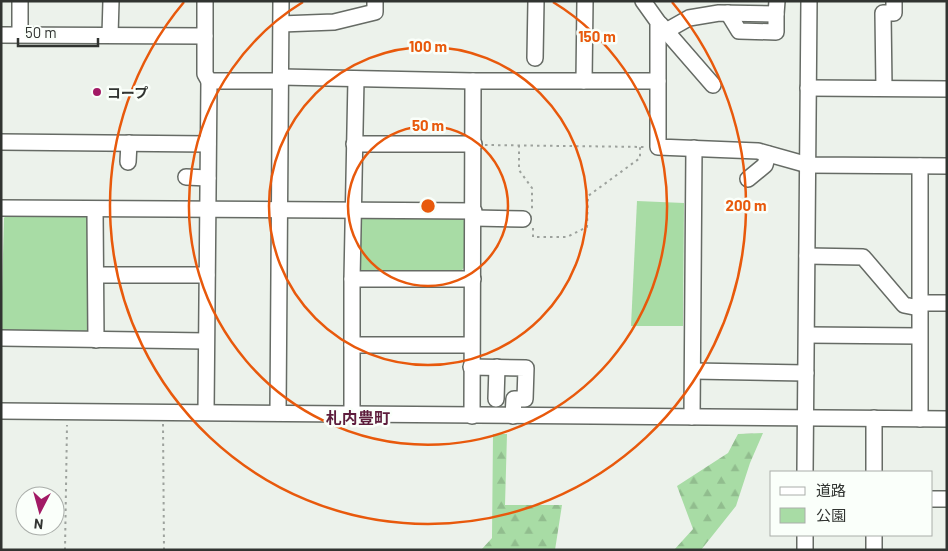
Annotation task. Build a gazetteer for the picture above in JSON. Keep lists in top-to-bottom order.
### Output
{
  "districts": ["札内豊町"],
  "places": ["コープ"],
  "legend": ["道路", "公園"],
  "scale_bar": "50 m",
  "north": "bottom",
  "rings": [
    "150 m",
    "100 m",
    "50 m",
    "200 m"
  ]
}
